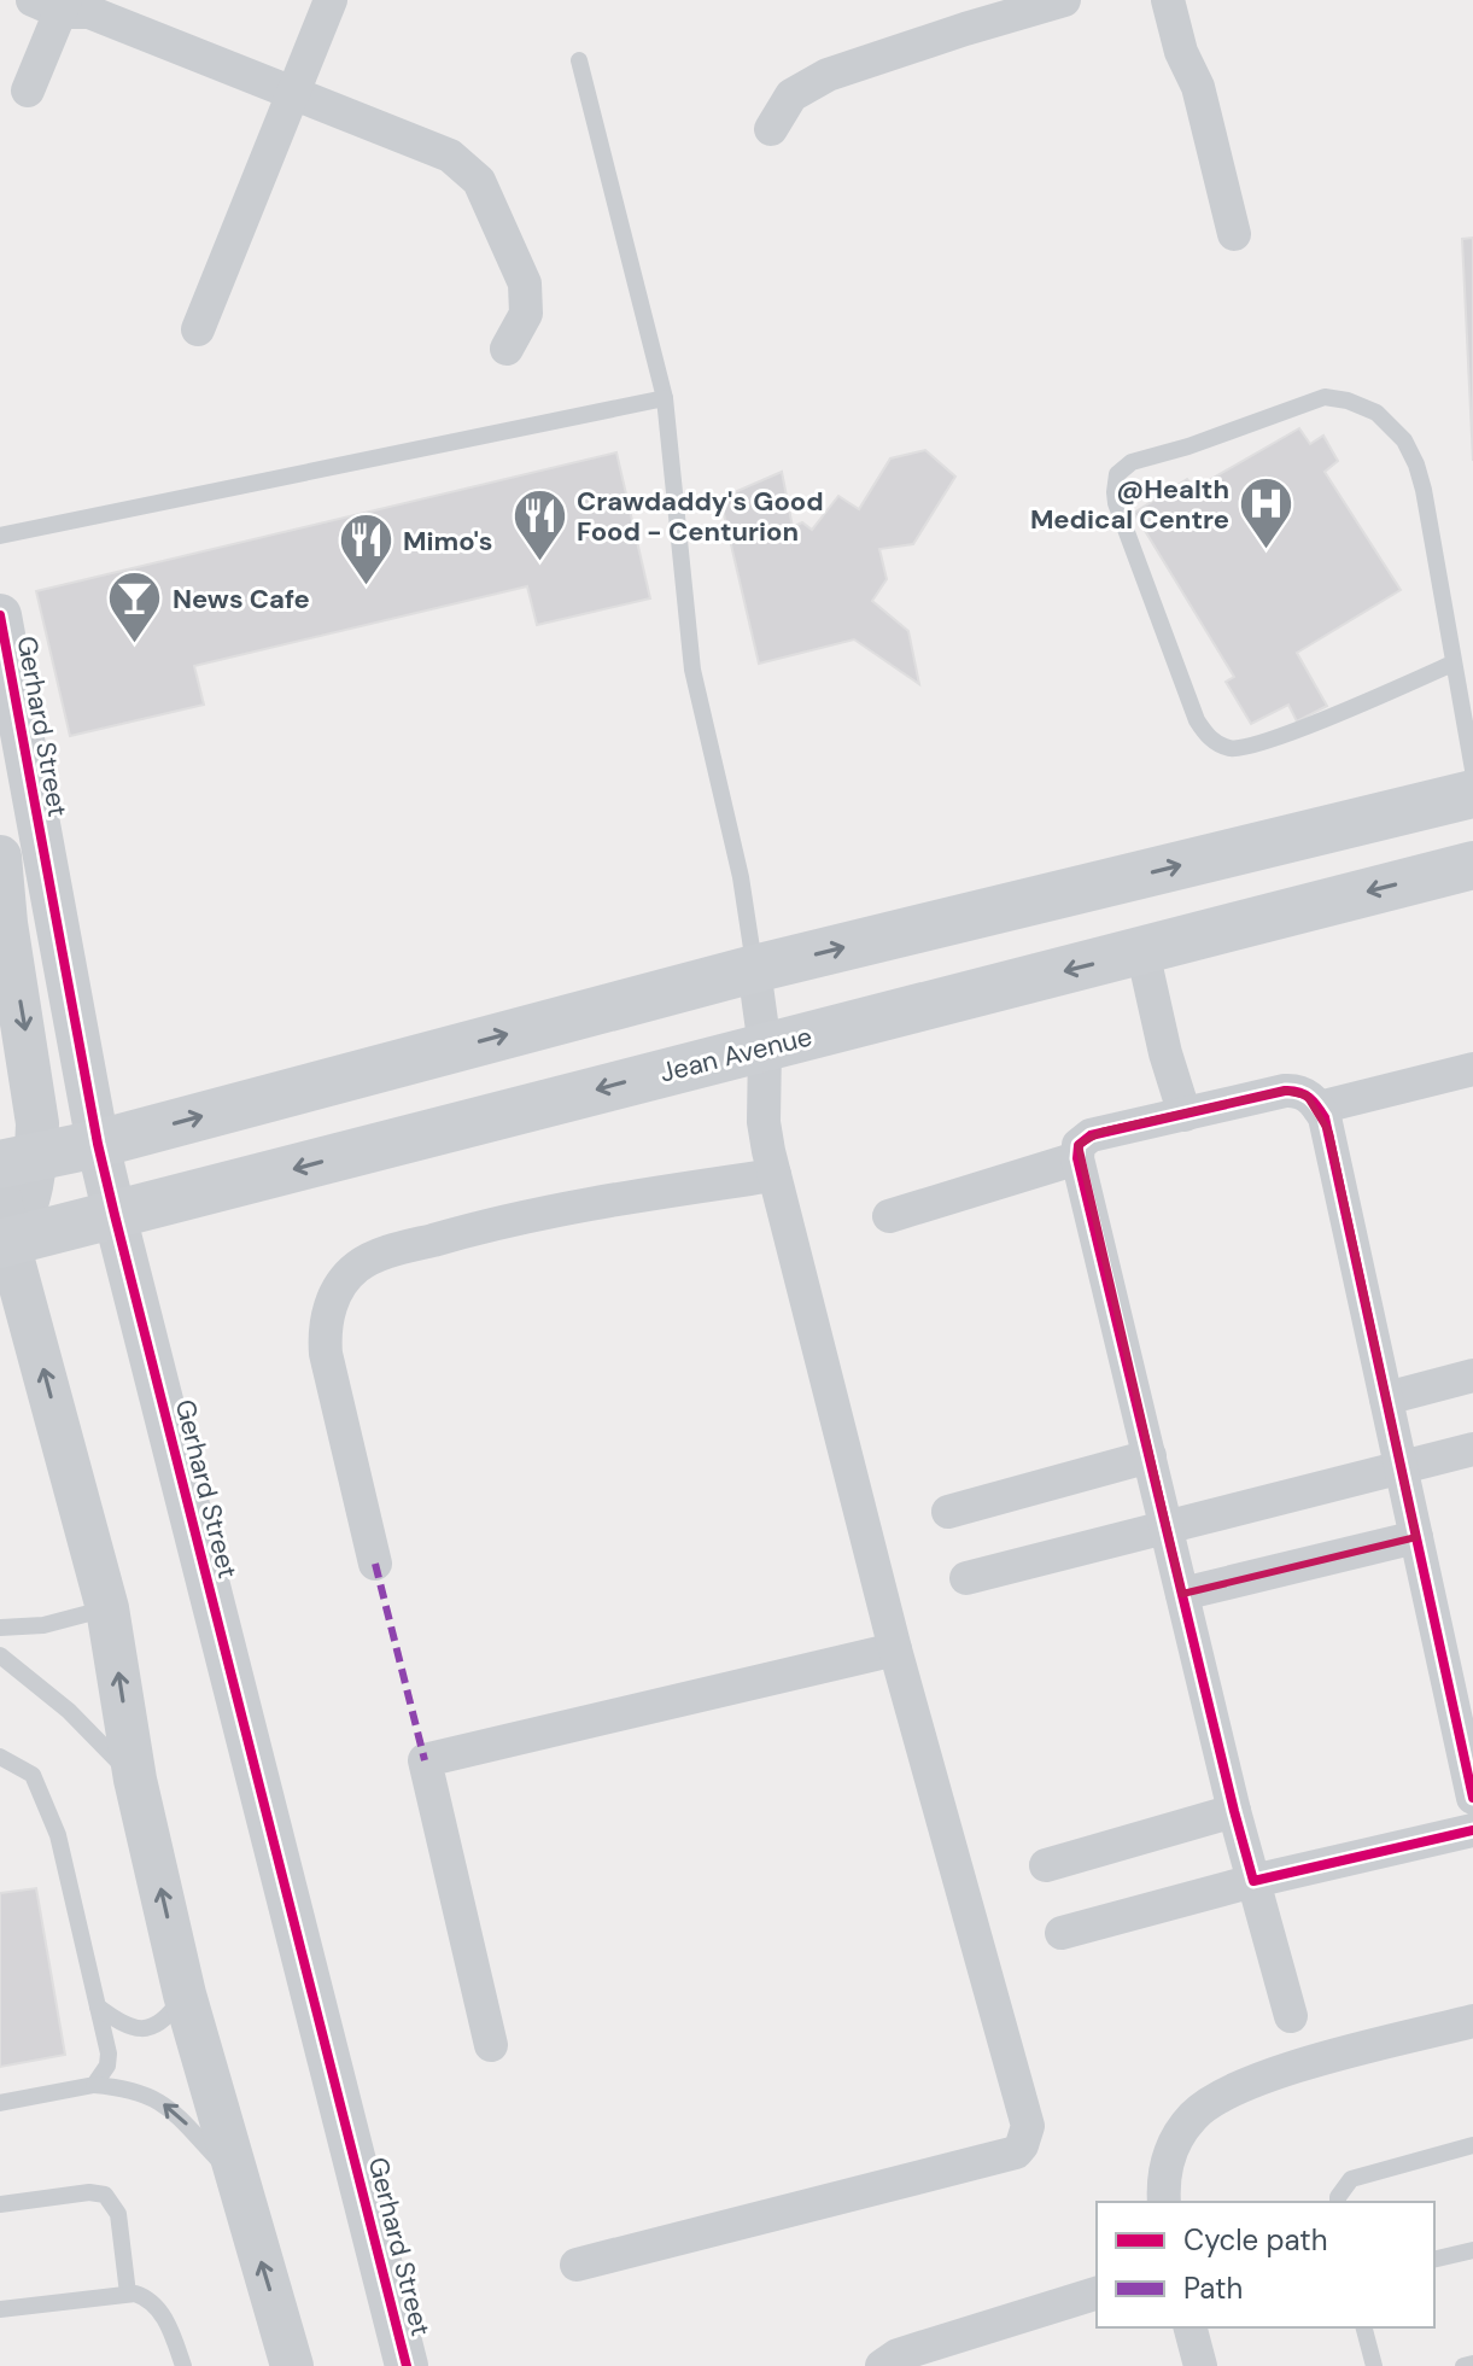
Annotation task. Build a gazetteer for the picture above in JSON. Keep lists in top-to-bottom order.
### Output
{
  "streets": {
    "main road": ["Jean Avenue"],
    "street": ["Gerhard Street"]
  },
  "crossings": [
    ["Gerhard Street", "Jean Avenue"]
  ],
  "places": {
    "hospital": ["@Health Medical Centre"],
    "restaurant": ["Crawdaddy's Good Food - Centurion", "Mimo's"],
    "bar": ["News Cafe"]
  },
  "legend": ["Cycle path", "Path"]
}
